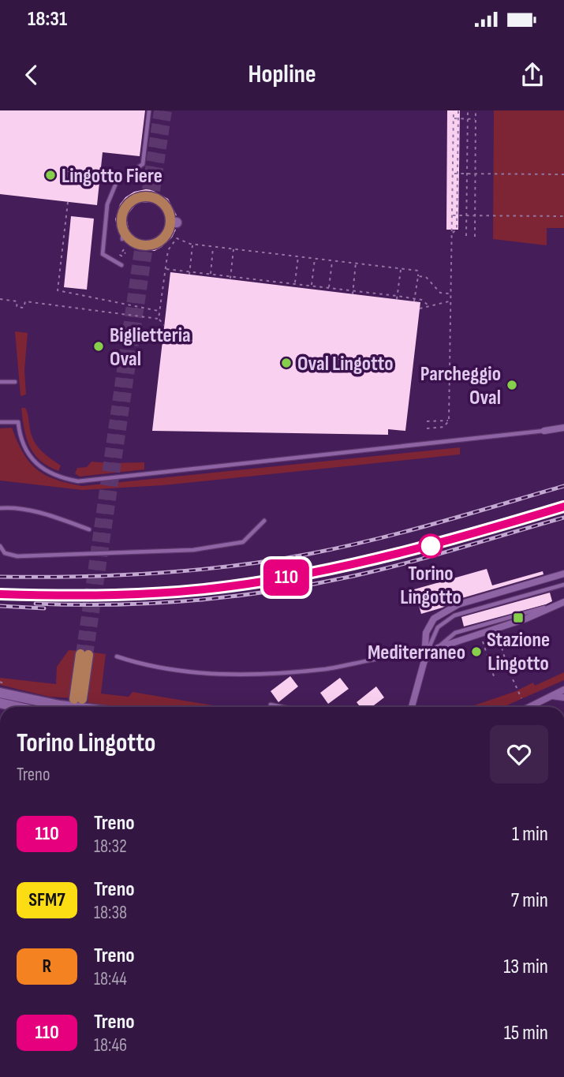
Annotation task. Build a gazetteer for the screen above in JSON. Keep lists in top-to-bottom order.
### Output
{
  "places": {
    "other": [
      "Lingotto Fiere",
      "Biglietteria Oval",
      "Oval Lingotto",
      "Parcheggio Oval",
      "Torino Lingotto",
      "Mediterraneo"
    ],
    "transit": ["Stazione Lingotto"]
  },
  "page": {
    "status": "18:31",
    "header": "Hopline",
    "on_map": "110",
    "heading": ["Torino Lingotto", "Treno"],
    "list": [
      {
        "mark": "110",
        "name": "Treno",
        "note": "18:32",
        "value": "1 min"
      },
      {
        "mark": "SFM7",
        "name": "Treno",
        "note": "18:38",
        "value": "7 min"
      },
      {
        "mark": "R",
        "name": "Treno",
        "note": "18:44",
        "value": "13 min"
      },
      {
        "mark": "110",
        "name": "Treno",
        "note": "18:46",
        "value": "15 min"
      }
    ]
  }
}
